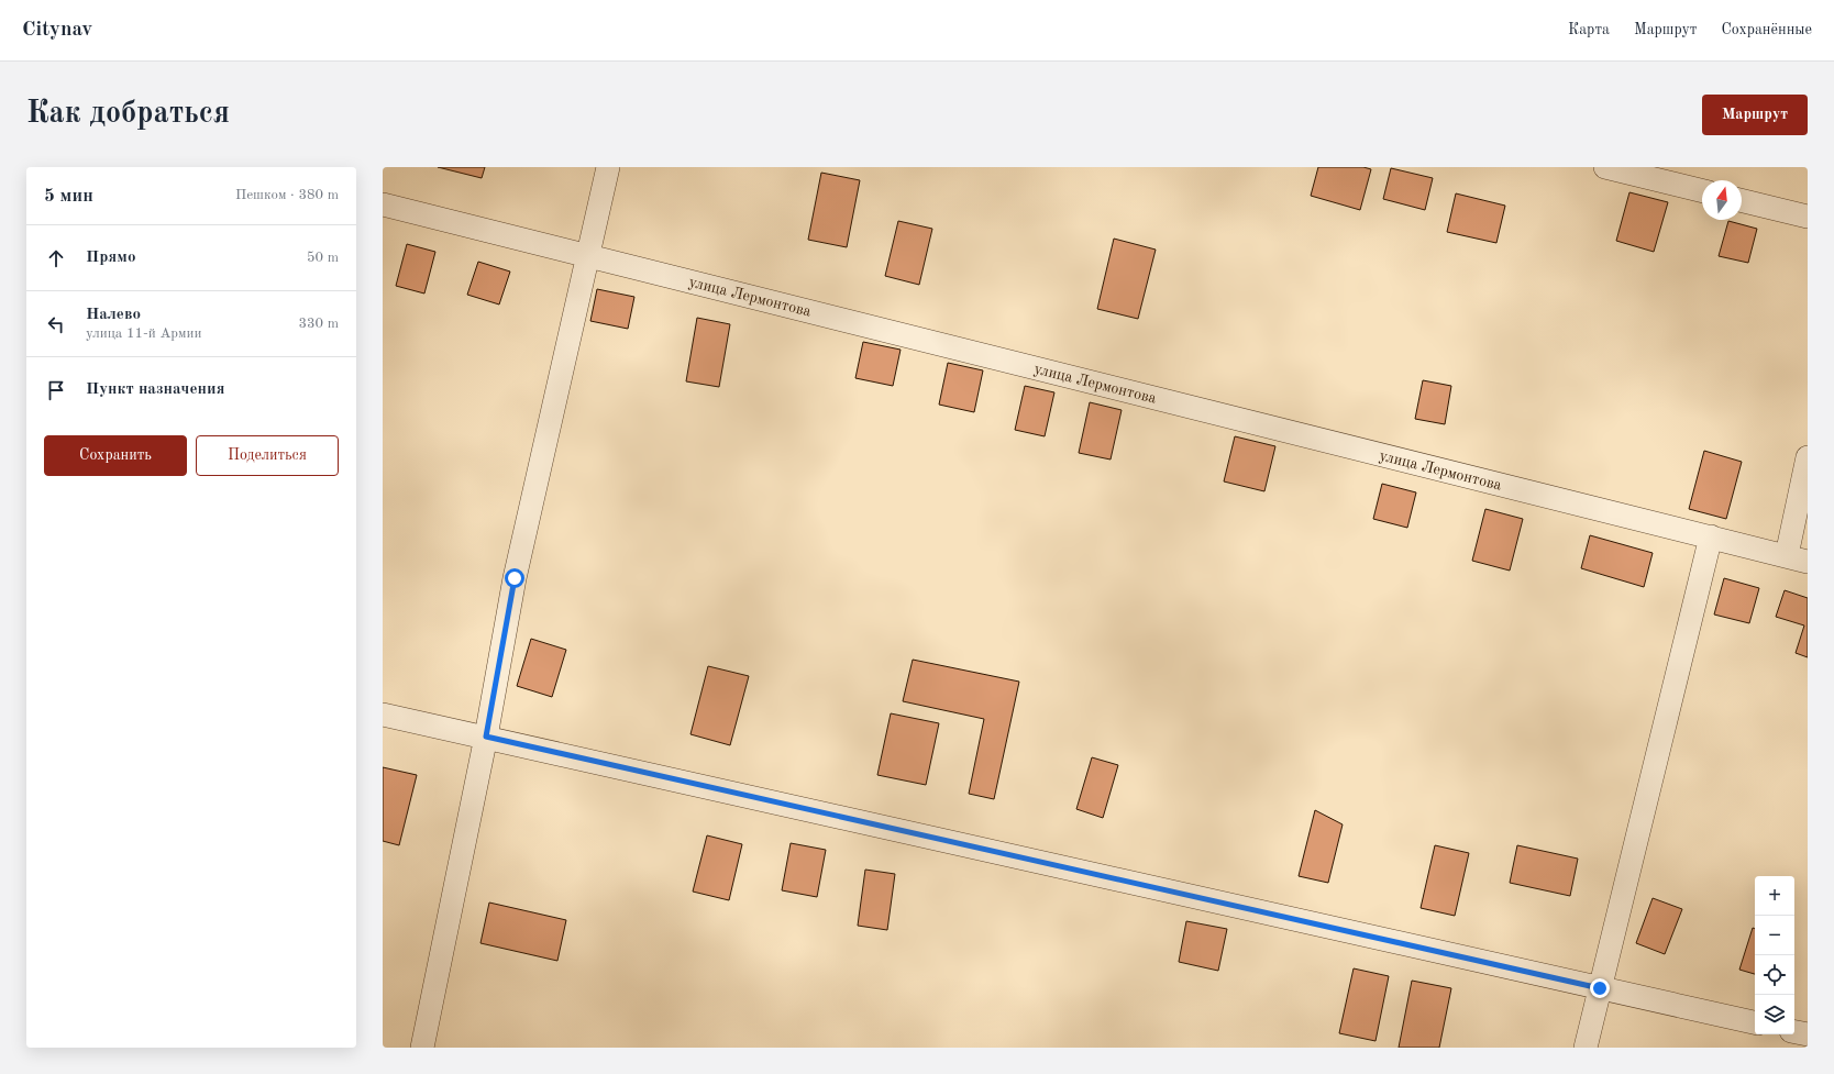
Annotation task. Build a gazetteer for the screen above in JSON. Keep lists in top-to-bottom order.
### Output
{
  "streets": {
    "street": ["улица Лермонтова"]
  },
  "north": "top",
  "page": {
    "header": "Citynav",
    "nav": ["Карта", "Маршрут", "Сохранённые"],
    "buttons": [
      "Маршрут",
      ["Сохранить", "Поделиться"]
    ],
    "title": "Как добраться",
    "heading": ["5 мин", "Пешком · 380 m"],
    "list": [
      ["Прямо", "50 m"],
      ["Налево", "улица 11-й Армии", "330 m"],
      "Пункт назначения"
    ],
    "map_buttons": ["+", "−"]
  }
}
